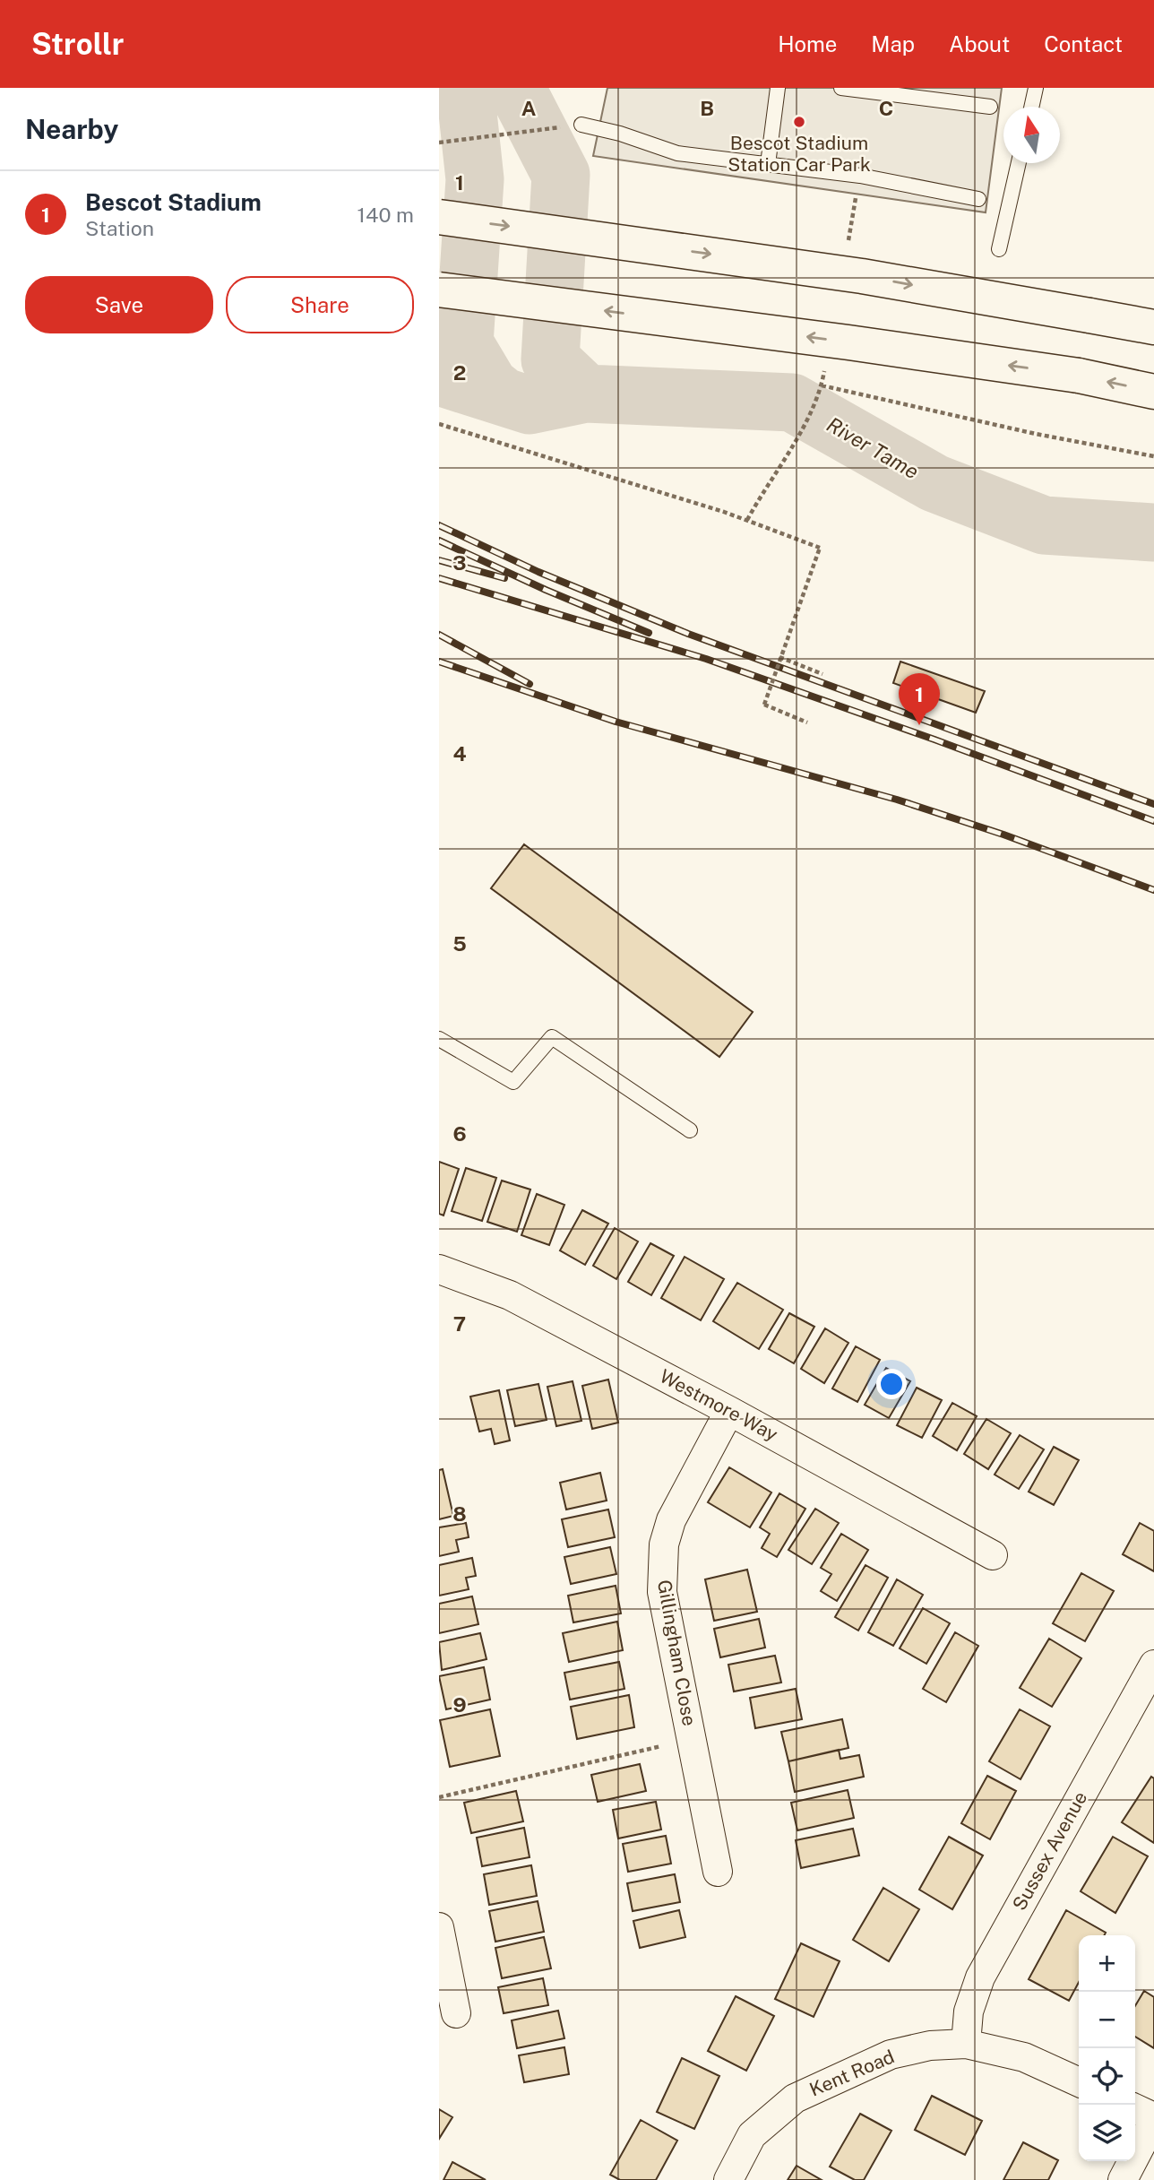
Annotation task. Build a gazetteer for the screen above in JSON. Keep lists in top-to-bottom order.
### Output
{
  "streets": {
    "street": [
      "Westmore Way",
      "Gillingham Close",
      "Sussex Avenue",
      "Kent Road"
    ]
  },
  "crossings": [
    ["Westmore Way", "Gillingham Close"],
    ["Sussex Avenue", "Kent Road"]
  ],
  "water": ["River Tame"],
  "places": ["Bescot Stadium Station Car Park"],
  "north": "top",
  "page": {
    "header": "Strollr",
    "nav": [
      "Home",
      "Map",
      "About",
      "Contact"
    ],
    "heading": "Nearby",
    "list": [
      {
        "mark": "1",
        "name": "Bescot Stadium",
        "note": "Station",
        "value": "140 m"
      }
    ],
    "buttons": ["Save", "Share"],
    "pins": "1",
    "map_buttons": ["+", "−"]
  },
  "grid": {
    "columns": ["A", "B", "C"],
    "rows": [
      "1",
      "2",
      "3",
      "4",
      "5",
      "6",
      "7",
      "8",
      "9"
    ]
  }
}
